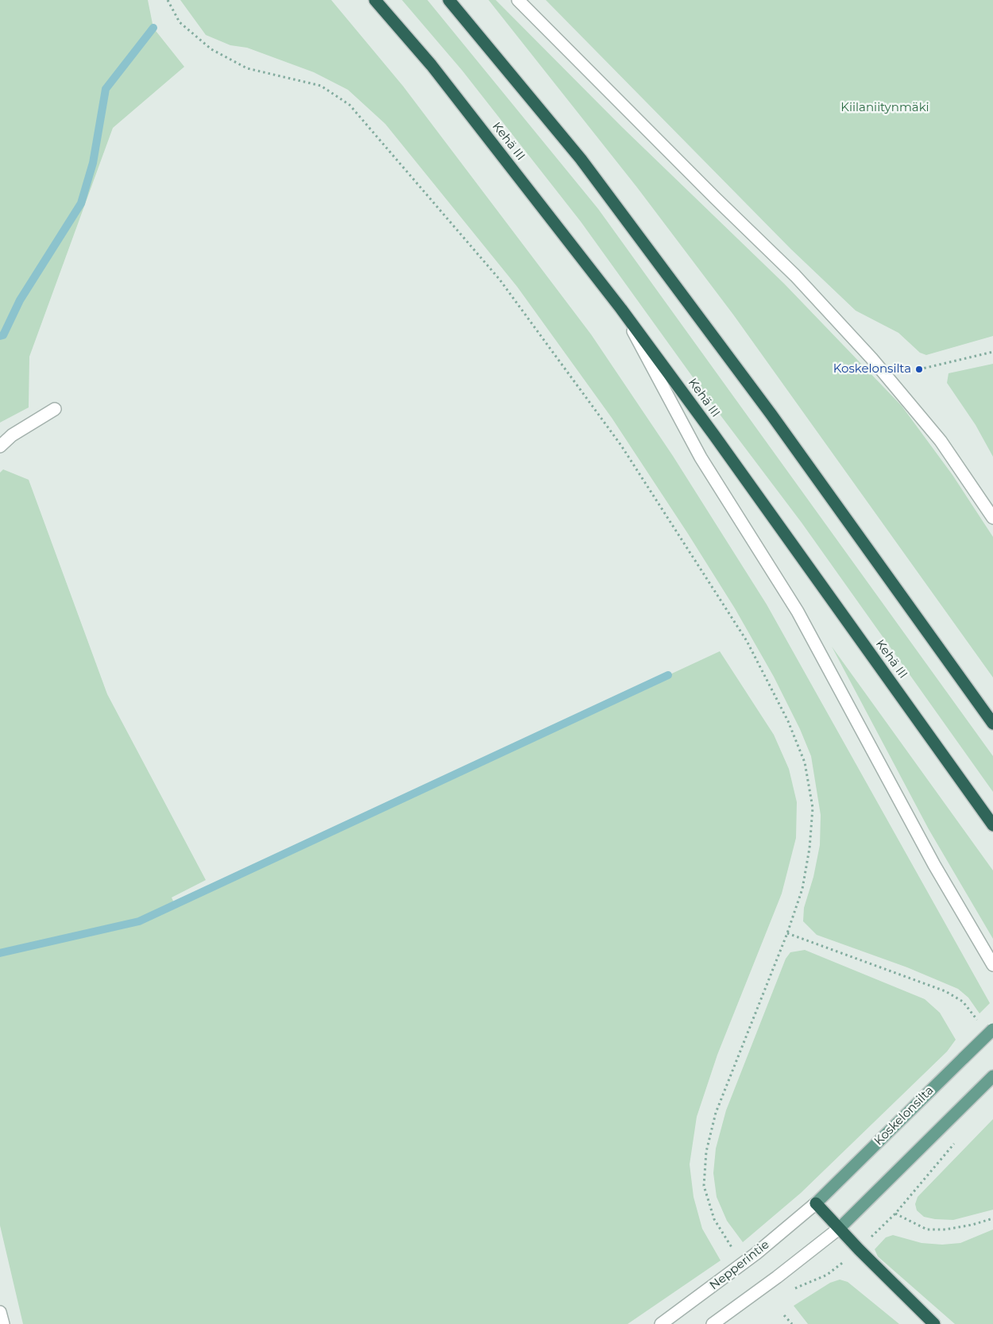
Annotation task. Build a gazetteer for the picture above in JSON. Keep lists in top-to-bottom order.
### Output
{
  "streets": {
    "highway": ["Kehä III"],
    "main road": ["Koskelonsilta"],
    "street": ["Nepperintie"]
  },
  "crossings": [
    ["Koskelonsilta", "Nepperintie"]
  ],
  "parks": ["Kiilaniitynmäki"],
  "places": ["Koskelonsilta"]
}
